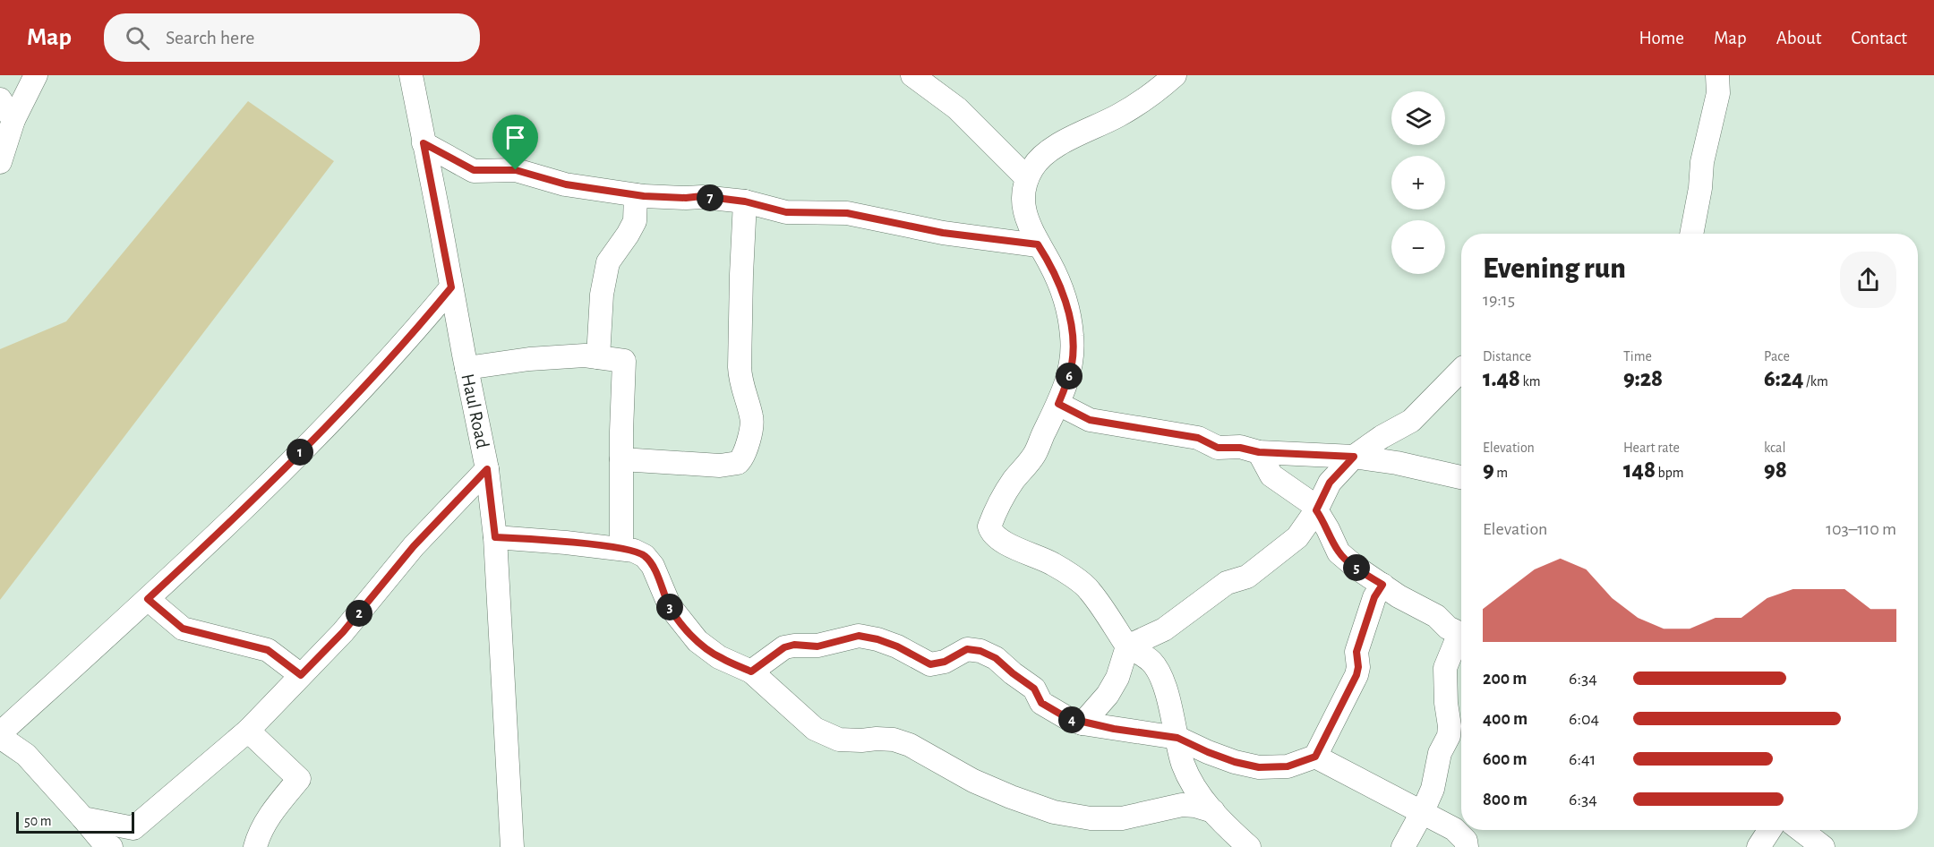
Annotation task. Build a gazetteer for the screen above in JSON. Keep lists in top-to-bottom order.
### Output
{
  "streets": {
    "street": ["Haul Road"]
  },
  "scale_bar": "50 m",
  "page": {
    "header": "Map",
    "search": "Search here",
    "nav": [
      "Home",
      "Map",
      "About",
      "Contact"
    ],
    "map_buttons": ["+", "−"],
    "pins": [
      "7",
      "6",
      "1",
      "5",
      "3",
      "2",
      "4"
    ],
    "heading": ["Evening run", "19:15"],
    "stats": [
      ["Distance", "1.48 km"],
      ["Time", "9:28"],
      ["Pace", "6:24 /km"],
      ["Elevation", "9 m"],
      ["Heart rate", "148 bpm"],
      ["kcal", "98"]
    ],
    "chart": ["Elevation", "103–110 m"],
    "list": [
      {
        "name": "200 m",
        "note": "6:34"
      },
      {
        "name": "400 m",
        "note": "6:04"
      },
      {
        "name": "600 m",
        "note": "6:41"
      },
      {
        "name": "800 m",
        "note": "6:34"
      }
    ],
    "scale": "50 m"
  }
}
